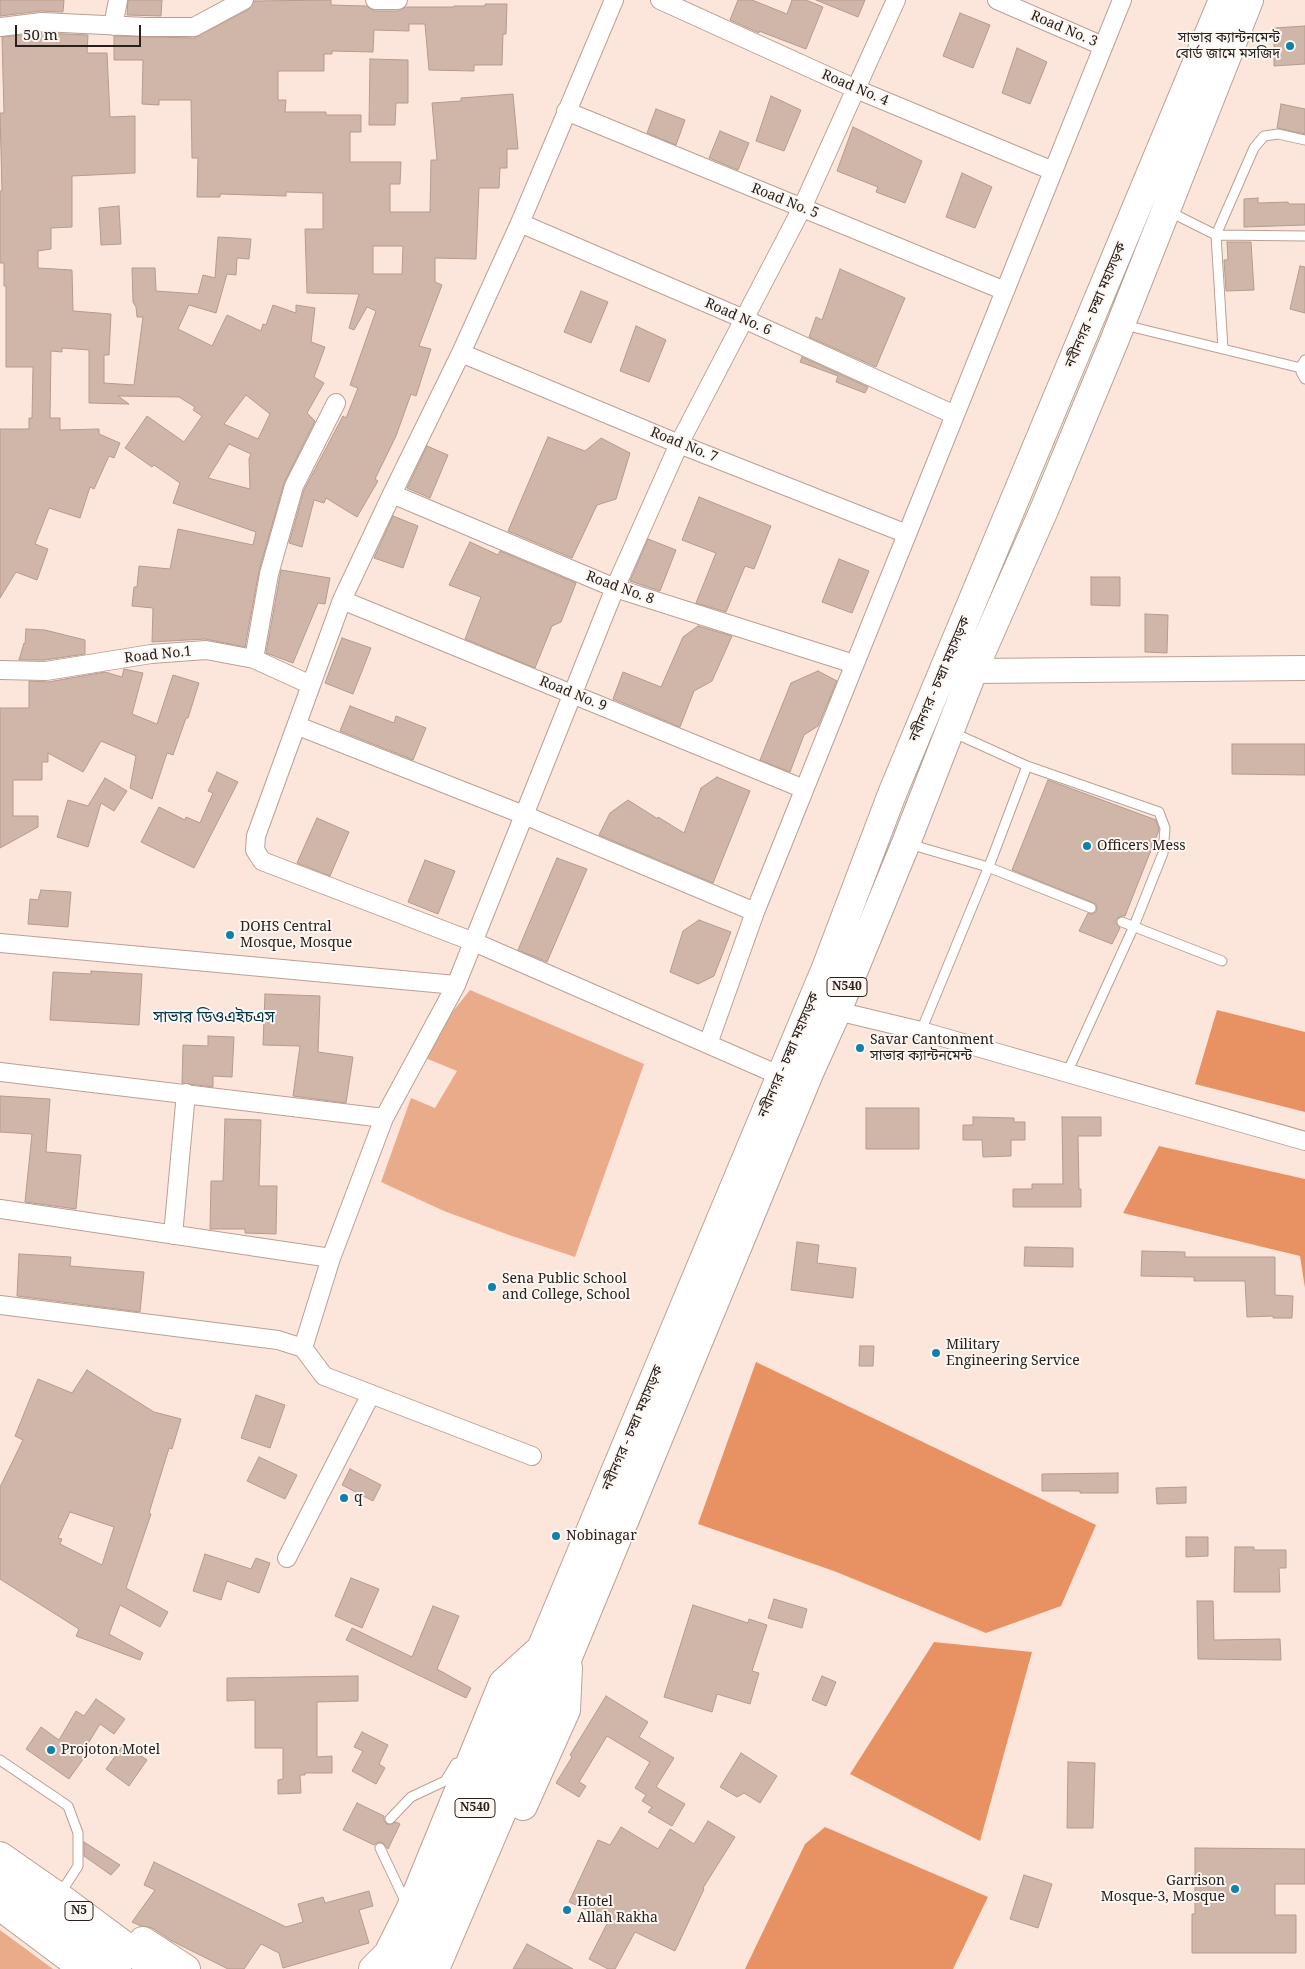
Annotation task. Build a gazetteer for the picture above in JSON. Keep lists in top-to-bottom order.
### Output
{
  "streets": {
    "highway": ["নবীনগর - চন্দ্রা মহাসড়ক", "N540", "N5"],
    "street": [
      "Road No. 3",
      "Road No. 4",
      "Road No. 5",
      "Road No. 6",
      "Road No. 7",
      "Road No. 8",
      "Road No.1",
      "Road No. 9"
    ]
  },
  "districts": ["সাভার ডিওএইচএস"],
  "places": [
    "সাভার ক্যান্টনমেন্ট বোর্ড জামে মসজিদ",
    "Officers Mess",
    "DOHS Central Mosque, Mosque",
    "Savar Cantonment সাভার ক্যান্টনমেন্ট",
    "Sena Public School and College, School",
    "Military Engineering Service",
    "q",
    "Nobinagar",
    "Projoton Motel",
    "Garrison Mosque-3, Mosque",
    "Hotel Allah Rakha"
  ],
  "scale_bar": "50 m"
}
